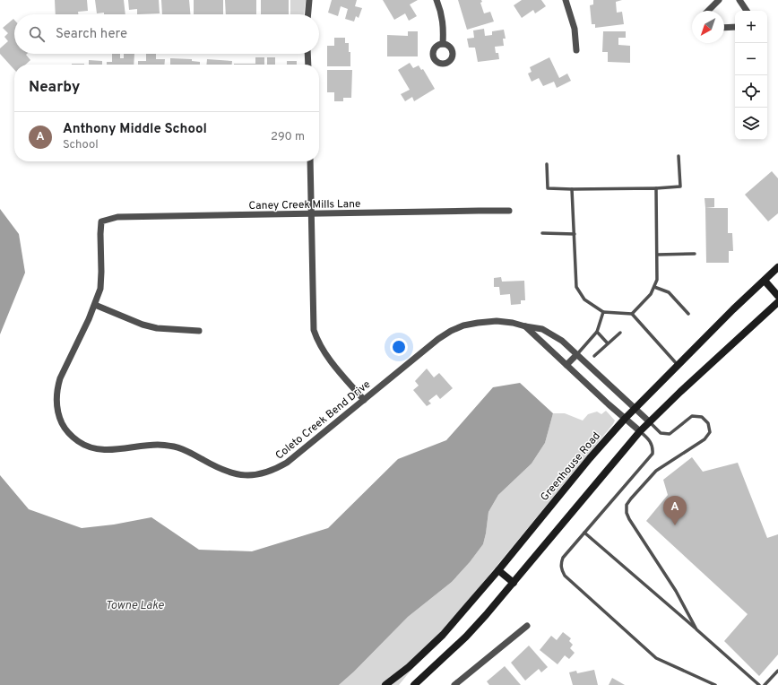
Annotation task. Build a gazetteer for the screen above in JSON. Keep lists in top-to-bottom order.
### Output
{
  "streets": {
    "main road": ["Greenhouse Road"],
    "street": ["Caney Creek Mills Lane", "Coleto Creek Bend Drive"]
  },
  "crossings": [
    ["Caney Creek Mills Lane", "Coleto Creek Bend Drive"],
    ["Coleto Creek Bend Drive", "Greenhouse Road"]
  ],
  "water": ["Towne Lake"],
  "north": "bottom left",
  "page": {
    "map_buttons": ["+", "−"],
    "search": "Search here",
    "heading": "Nearby",
    "list": [
      {
        "mark": "A",
        "name": "Anthony Middle School",
        "note": "School",
        "value": "290 m"
      }
    ],
    "pins": "A"
  }
}
